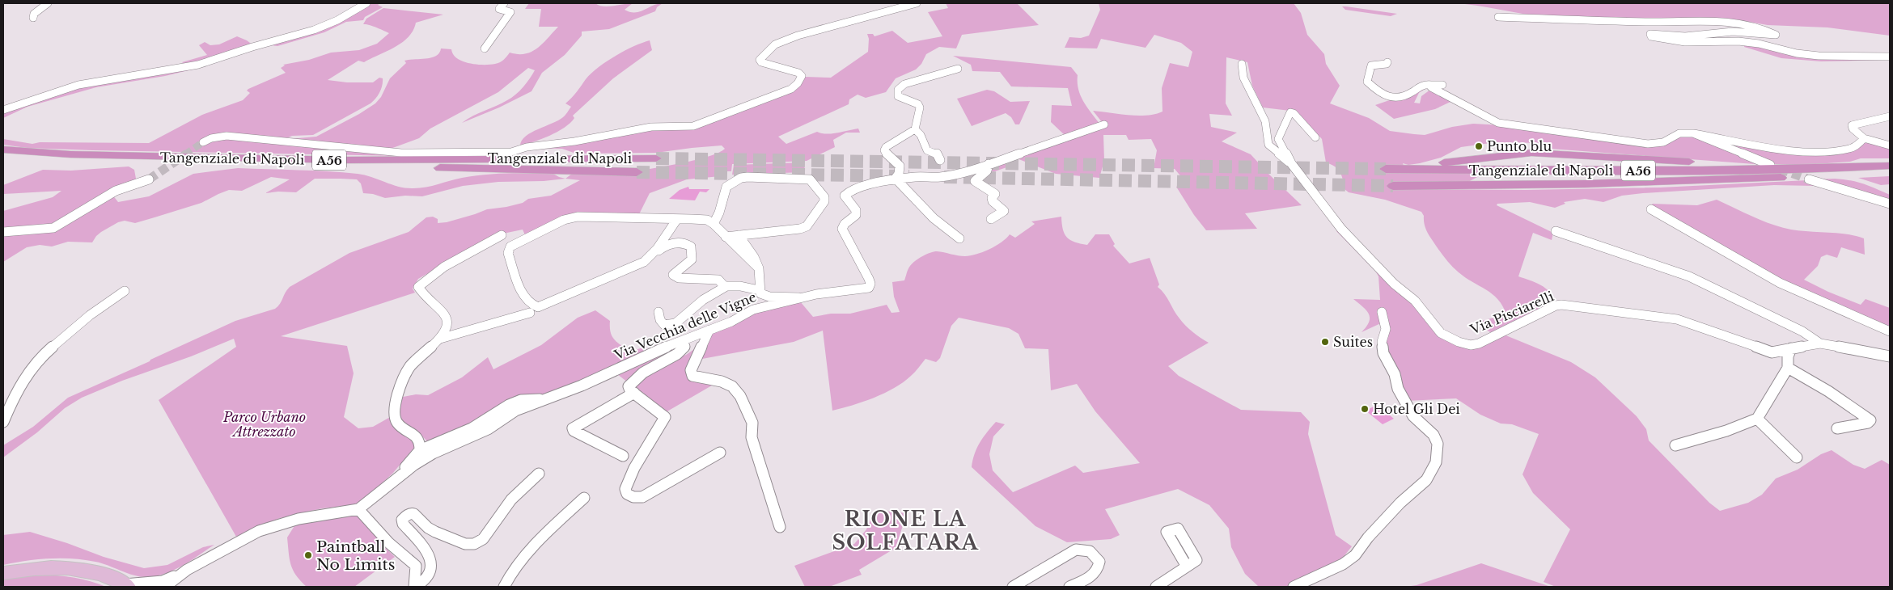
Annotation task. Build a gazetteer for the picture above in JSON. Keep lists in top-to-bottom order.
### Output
{
  "streets": {
    "highway": ["Tangenziale di Napoli", "A56"],
    "street": ["Via Pisciarelli", "Via Vecchia delle Vigne"]
  },
  "districts": ["RIONE LA SOLFATARA"],
  "parks": ["Parco Urbano Attrezzato"],
  "places": [
    "Punto blu",
    "Suites",
    "Hotel Gli Dei",
    "Paintball No Limits"
  ]
}
